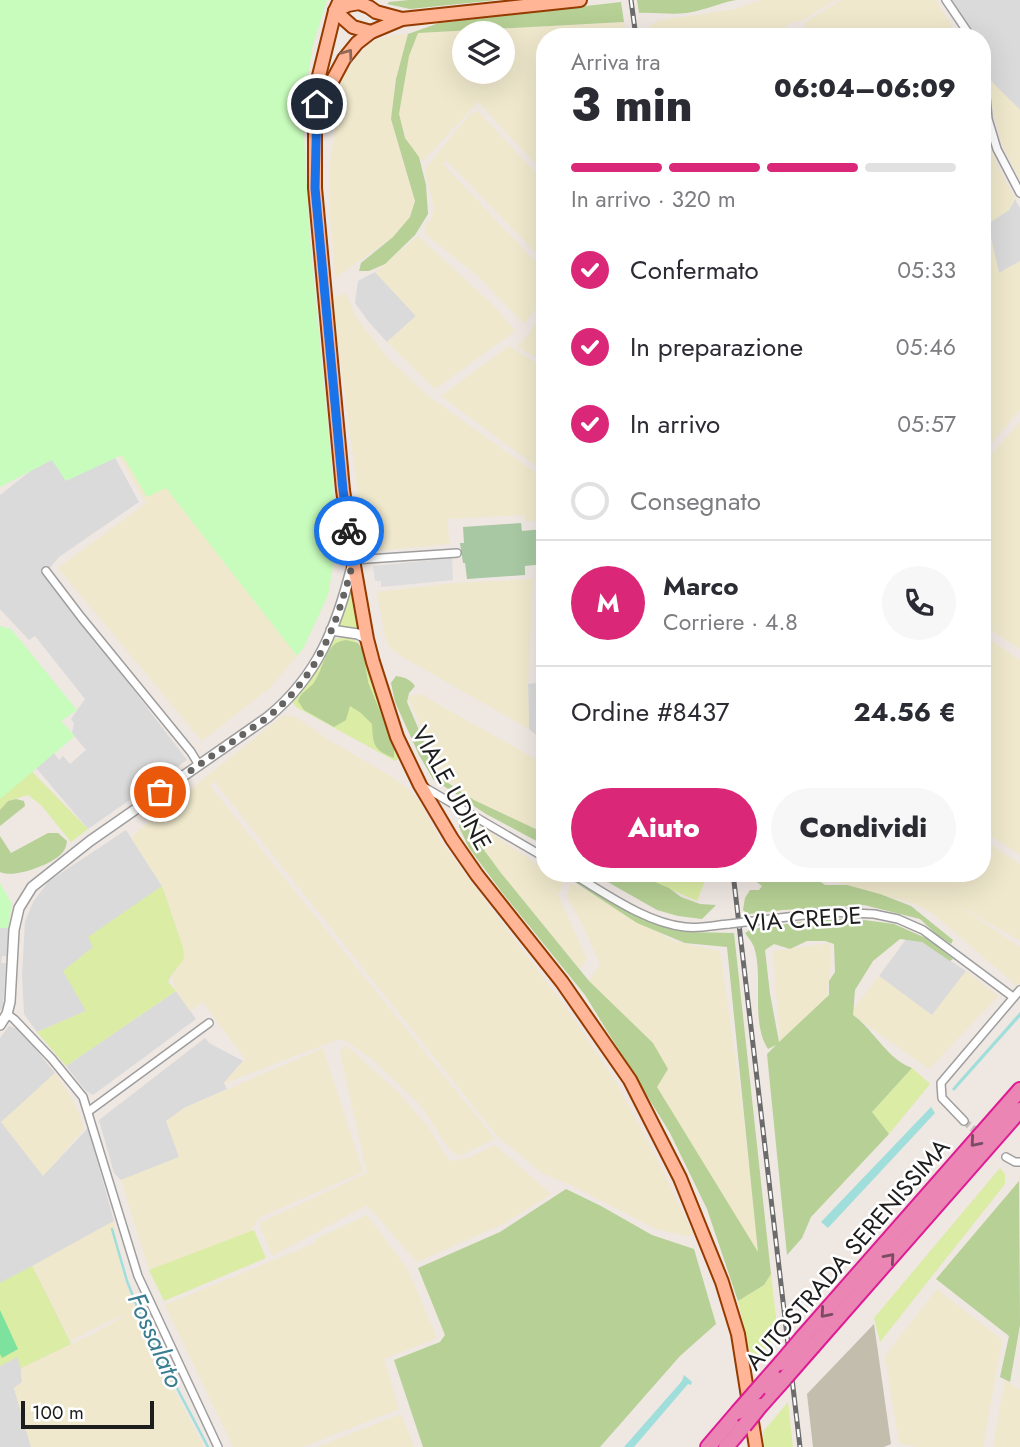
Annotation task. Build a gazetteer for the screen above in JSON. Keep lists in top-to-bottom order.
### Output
{
  "streets": {
    "highway": ["AUTOSTRADA SERENISSIMA"],
    "main road": ["VIALE UDINE"],
    "street": ["VIA CREDE"]
  },
  "water": ["Fossalato"],
  "scale_bar": "100 m",
  "page": {
    "heading": ["3 min", "Arriva tra", "06:04–06:09"],
    "panel": [
      "Marco",
      "Corriere · 4.8",
      "Ordine #8437",
      "24.56 €"
    ],
    "bar": "In arrivo · 320 m",
    "list": [
      ["Confermato", "05:33"],
      ["In preparazione", "05:46"],
      ["In arrivo", "05:57"],
      "Consegnato"
    ],
    "round": "M",
    "buttons": ["Aiuto", "Condividi"],
    "scale": "100 m"
  }
}
